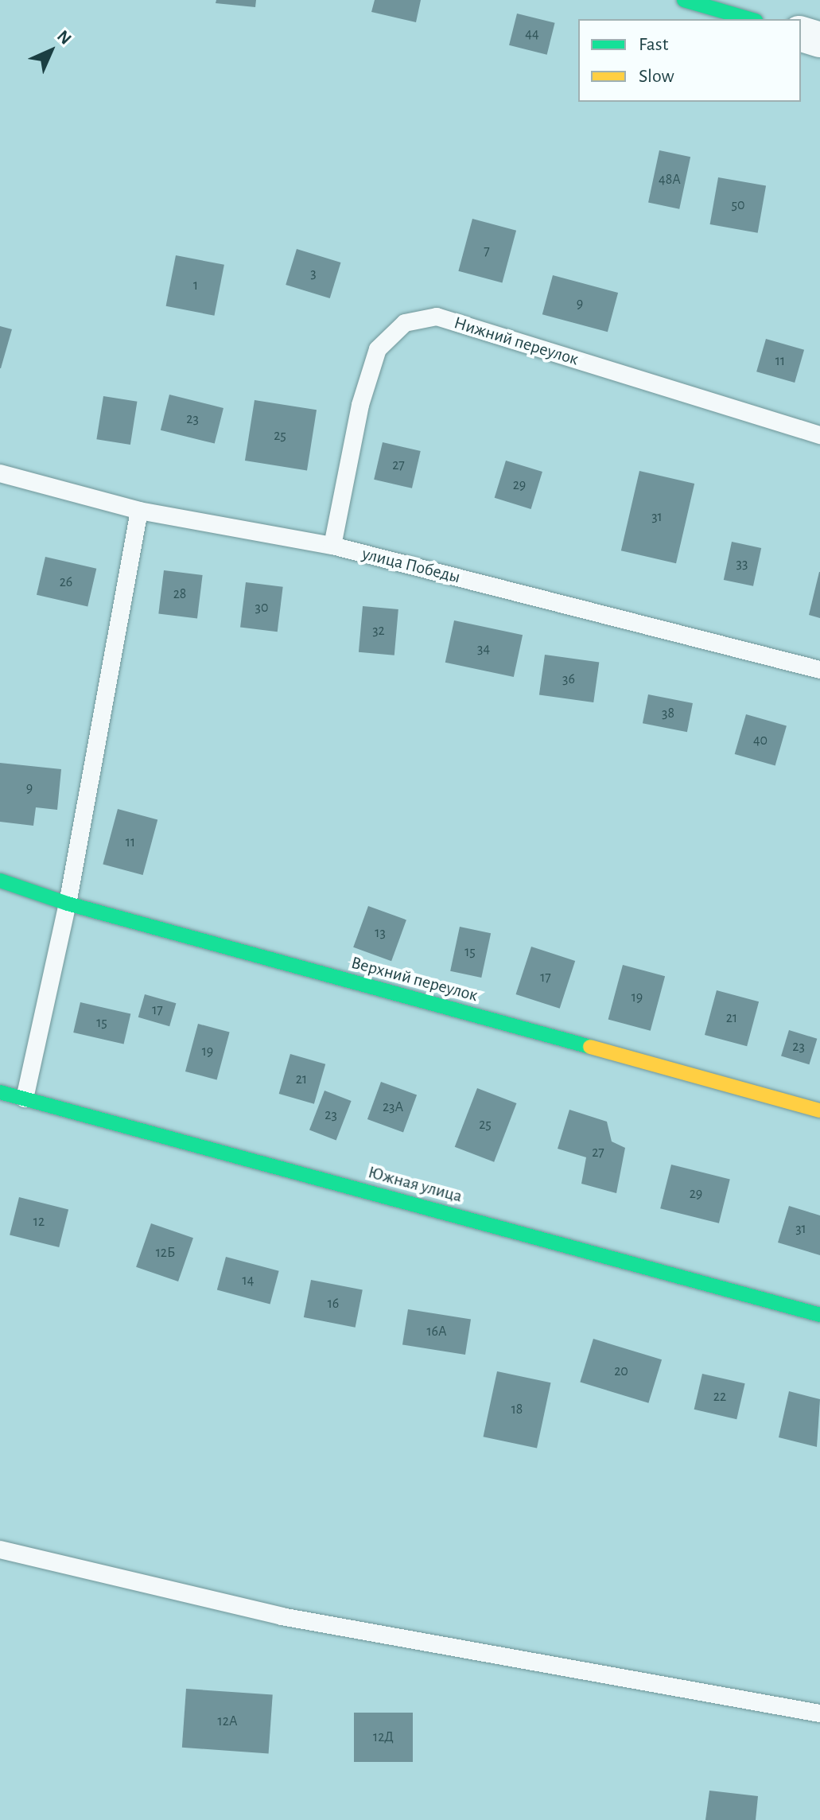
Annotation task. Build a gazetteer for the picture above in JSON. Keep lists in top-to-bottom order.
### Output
{
  "streets": {
    "street": ["Верхний переулок", "Южная улица"],
    "lane": ["Нижний переулок", "улица Победы"]
  },
  "crossings": [
    ["Нижний переулок", "улица Победы"]
  ],
  "house_numbers": [
    "44",
    "48А",
    "50",
    "7",
    "3",
    "1",
    "9",
    "11",
    "23",
    "25",
    "27",
    "29",
    "31",
    "33",
    "26",
    "28",
    "30",
    "32",
    "34",
    "36",
    "38",
    "40",
    "9",
    "11",
    "13",
    "15",
    "17",
    "19",
    "17",
    "21",
    "15",
    "23",
    "19",
    "21",
    "23А",
    "23",
    "25",
    "27",
    "29",
    "12",
    "31",
    "12Б",
    "14",
    "16",
    "16А",
    "20",
    "22",
    "18",
    "12А",
    "12Д"
  ],
  "legend": ["Fast", "Slow"],
  "north": "top right"
}
